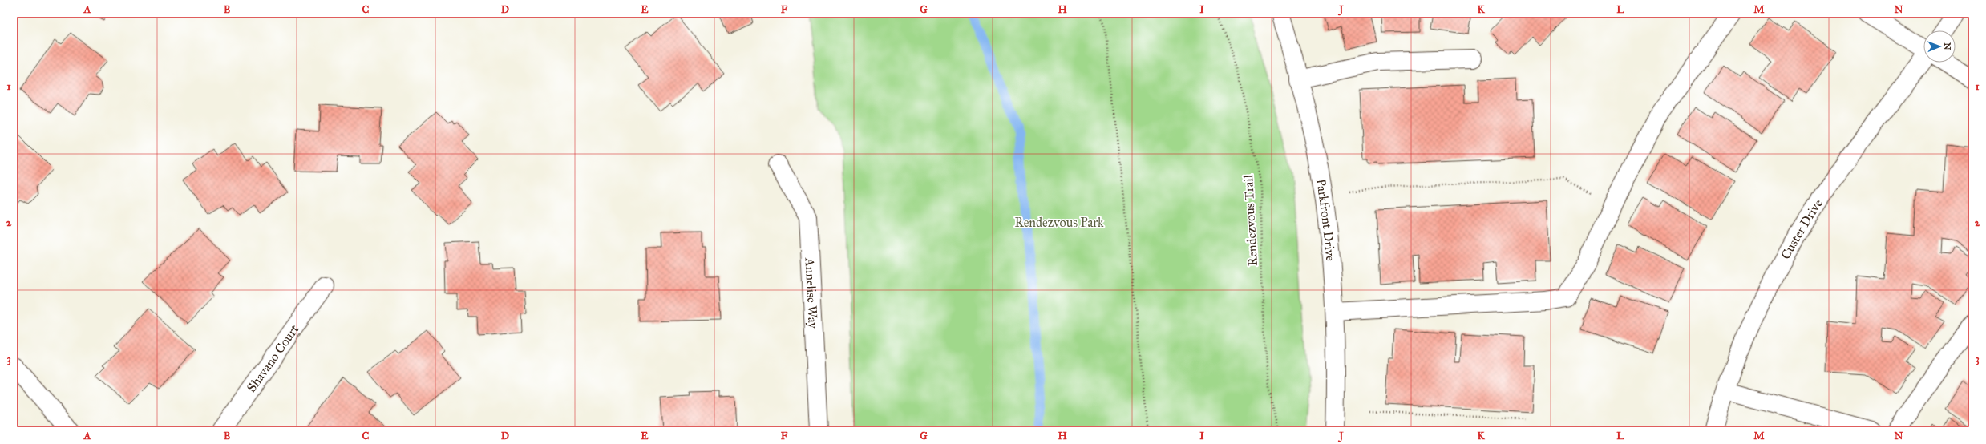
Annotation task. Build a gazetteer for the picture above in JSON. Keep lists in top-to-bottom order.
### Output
{
  "streets": {
    "street": [
      "Parkfront Drive",
      "Custer Drive",
      "Annelise Way",
      "Shavano Court"
    ],
    "path": ["Rendezvous Trail"]
  },
  "parks": ["Rendezvous Park"],
  "north": "right",
  "grid": {
    "columns": [
      "A",
      "B",
      "C",
      "D",
      "E",
      "F",
      "G",
      "H",
      "I",
      "J",
      "K",
      "L",
      "M",
      "N"
    ],
    "rows": ["1", "2", "3"]
  }
}
